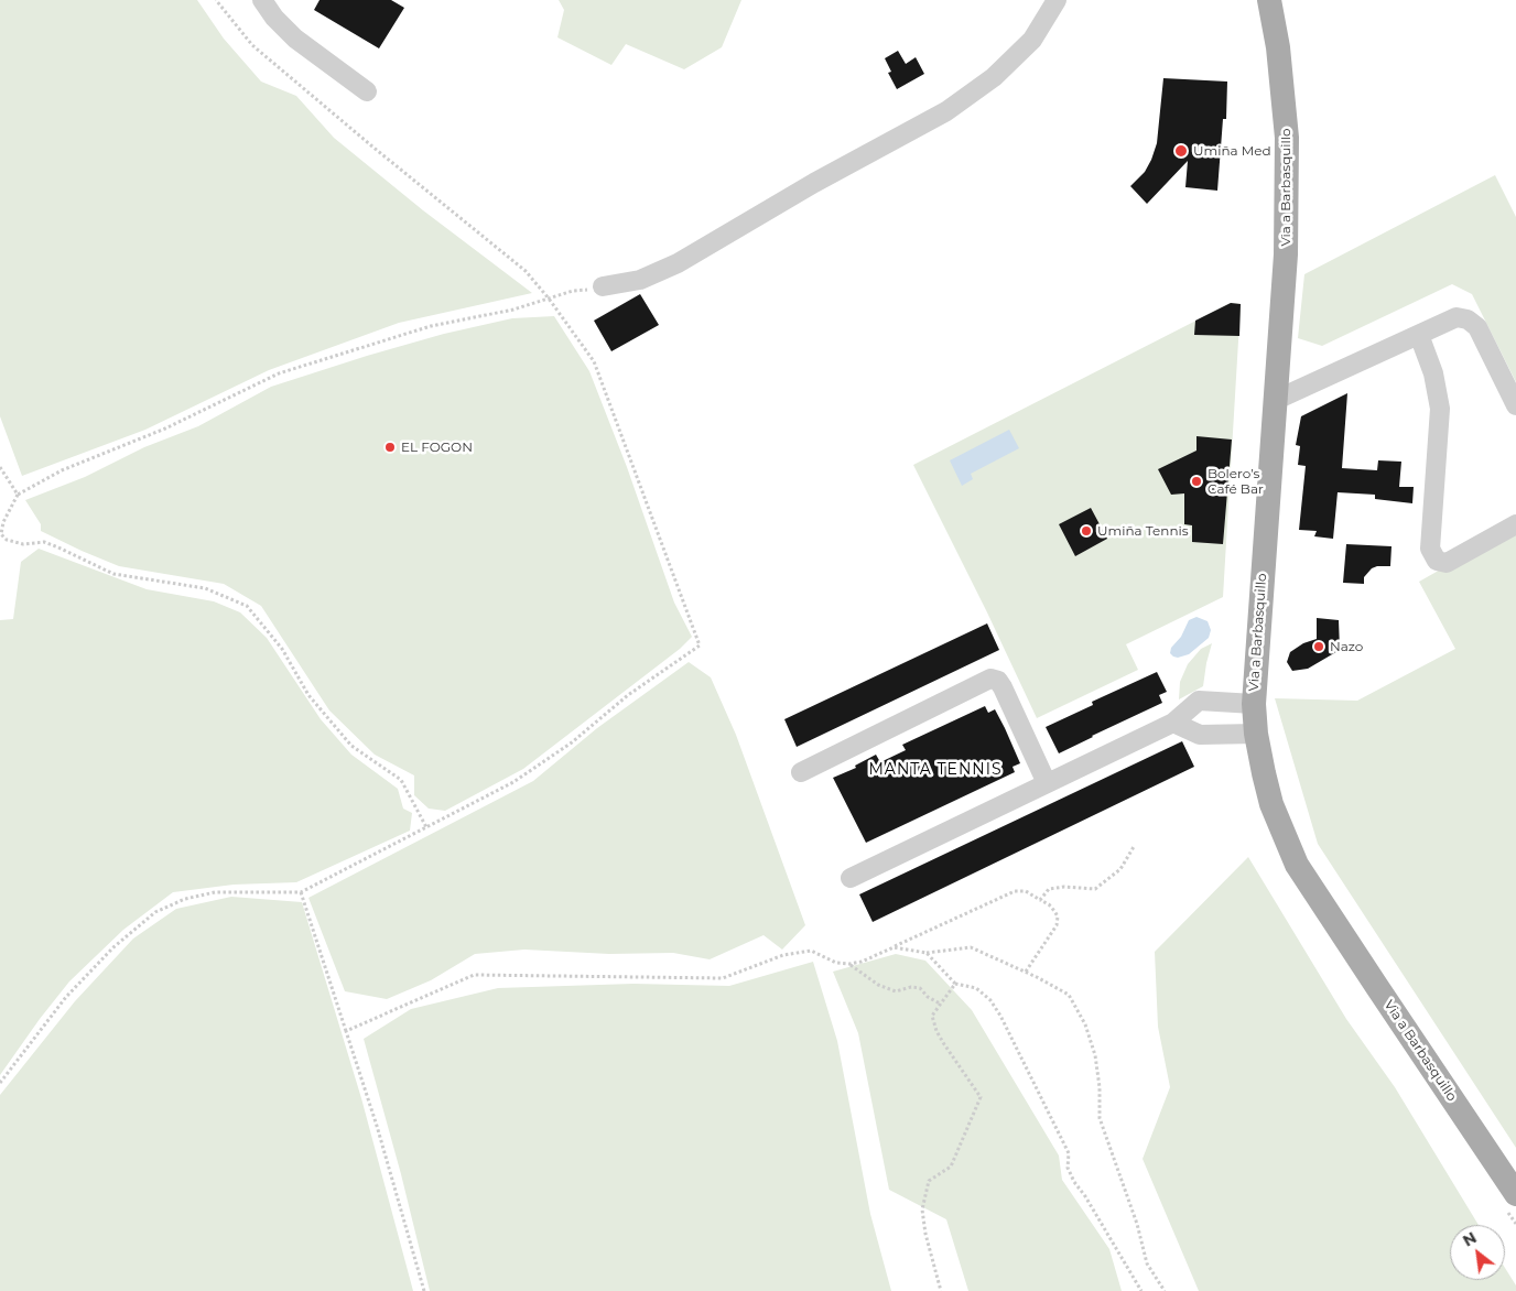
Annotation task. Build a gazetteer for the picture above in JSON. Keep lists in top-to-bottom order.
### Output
{
  "streets": {
    "main road": ["Via a Barbasquillo"]
  },
  "districts": ["MANTA TENNIS"],
  "places": [
    "Umiña Med",
    "EL FOGON",
    "Bolero’s Café Bar",
    "Umiña Tennis",
    "Nazo"
  ],
  "north": "top left"
}
